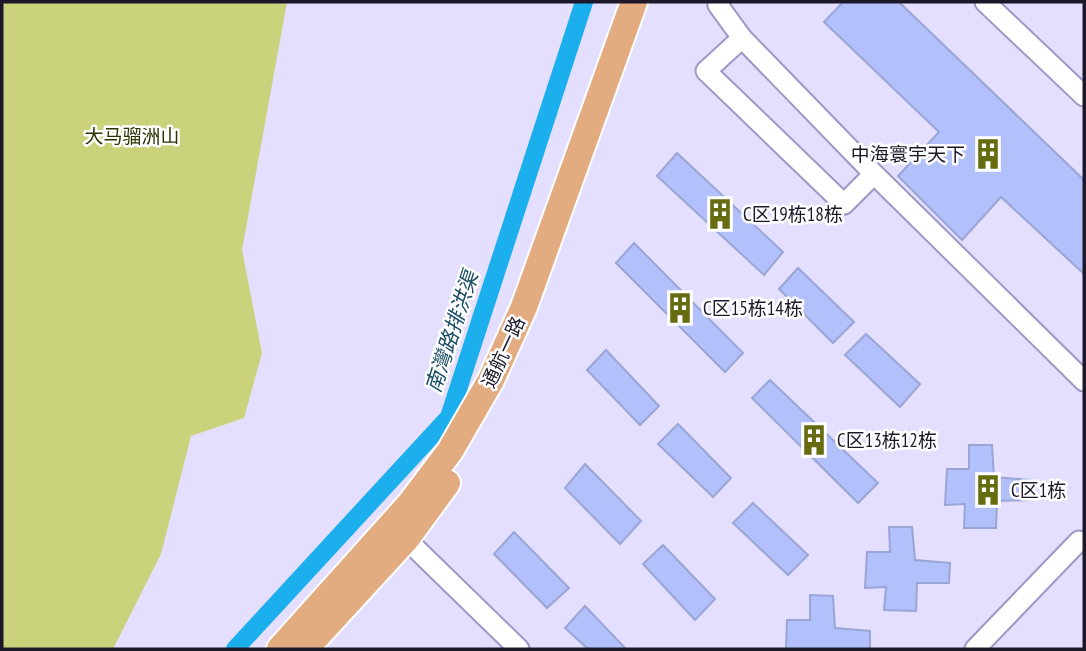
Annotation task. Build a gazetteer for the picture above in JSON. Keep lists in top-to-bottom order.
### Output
{
  "streets": {
    "main road": ["通航一路"]
  },
  "water": ["南灣路排洪渠"],
  "parks": ["大马骝洲山"],
  "places": {
    "building": [
      "中海寰宇天下",
      "C区19栋18栋",
      "C区15栋14栋",
      "C区13栋12栋",
      "C区1栋"
    ]
  }
}
